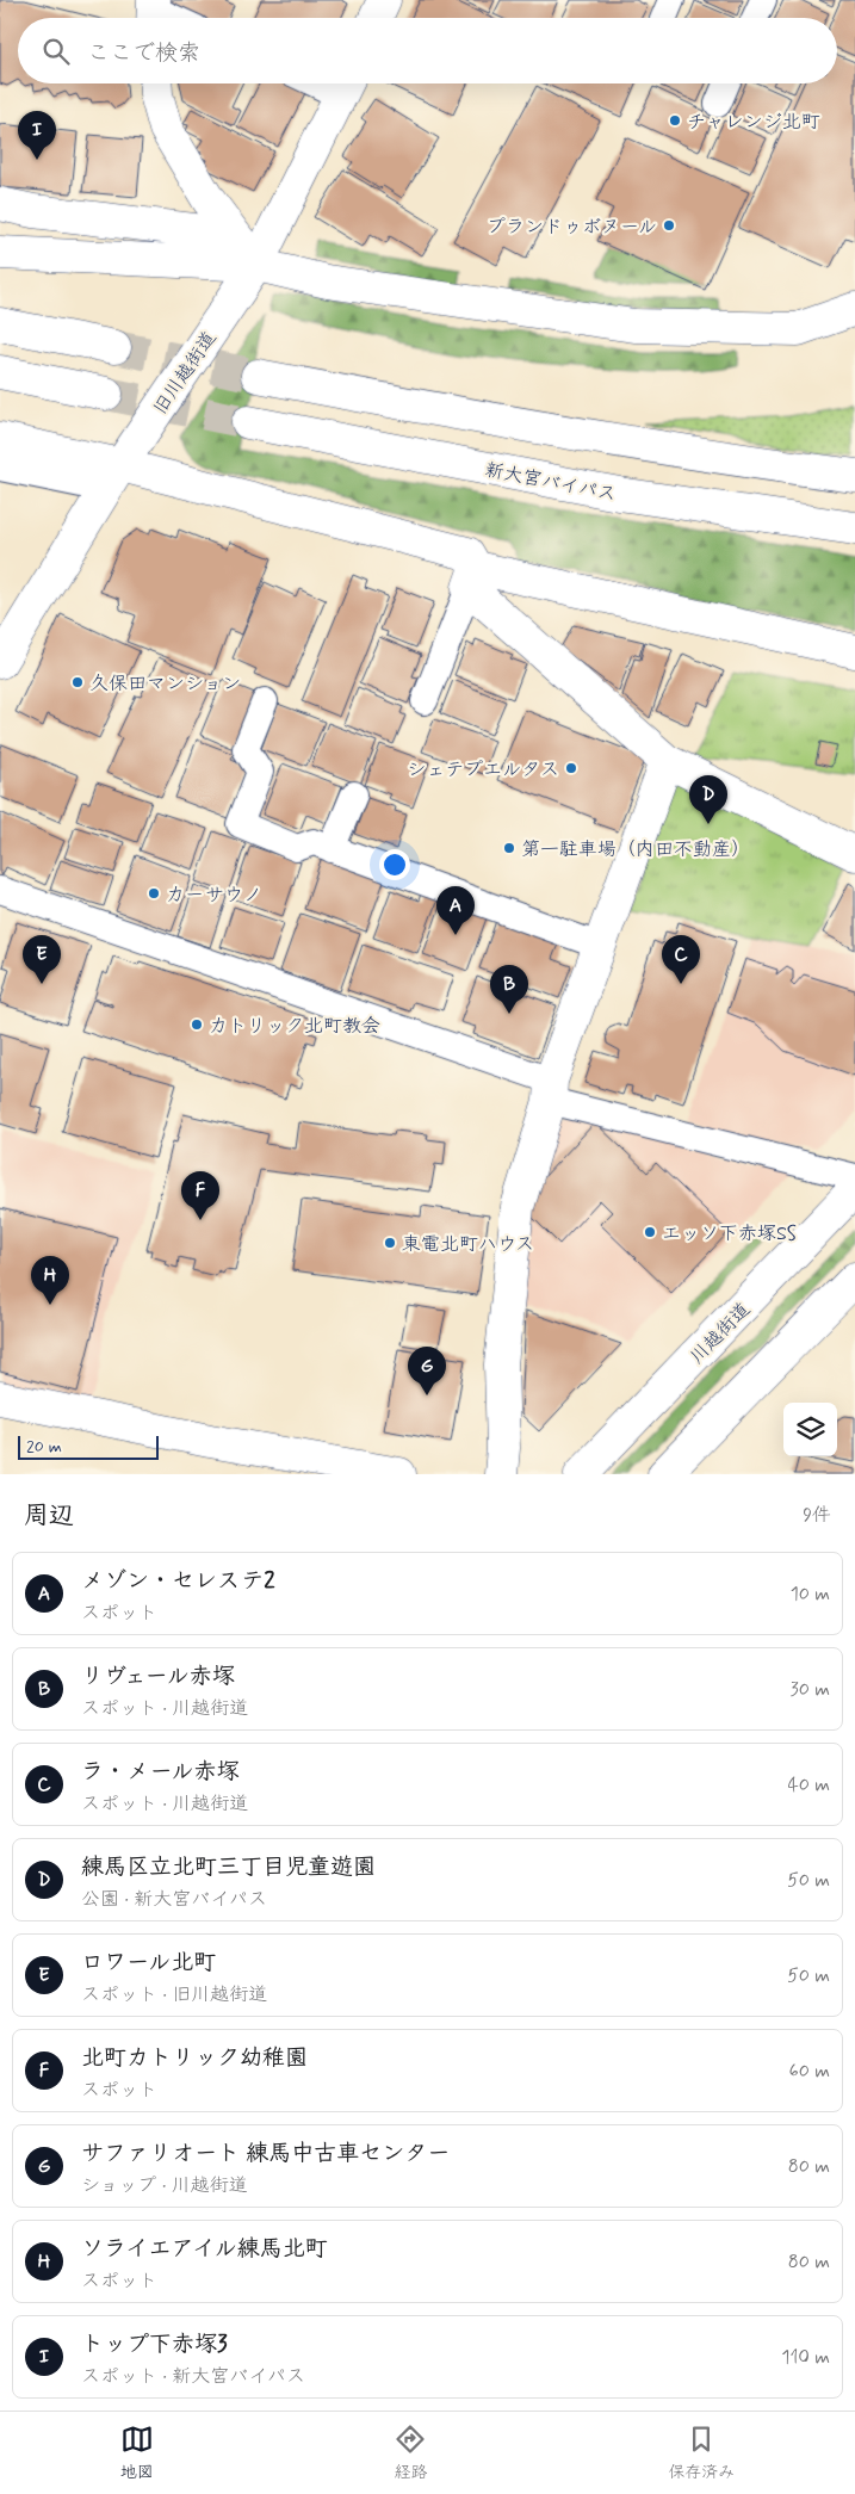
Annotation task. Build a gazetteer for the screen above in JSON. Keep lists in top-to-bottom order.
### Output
{
  "streets": {
    "main road": ["旧川越街道", "新大宮バイパス", "川越街道"]
  },
  "places": [
    "チャレンジ北町",
    "プランドゥボヌール",
    "久保田マンション",
    "シェテプエルタス",
    "第一駐車場（内田不動産）",
    "カーサウノ",
    "カトリック北町教会",
    "エッソ下赤塚SS",
    "東電北町ハウス"
  ],
  "scale_bar": "20 m",
  "page": {
    "search": "ここで検索",
    "pins": [
      "I",
      "D",
      "A",
      "C",
      "E",
      "B",
      "F",
      "H",
      "G"
    ],
    "scale": "20 m",
    "heading": ["周辺", "9件"],
    "list": [
      {
        "mark": "A",
        "name": "メゾン・セレステ2",
        "note": "スポット",
        "value": "10 m"
      },
      {
        "mark": "B",
        "name": "リヴェール赤塚",
        "note": "スポット · 川越街道",
        "value": "30 m"
      },
      {
        "mark": "C",
        "name": "ラ・メール赤塚",
        "note": "スポット · 川越街道",
        "value": "40 m"
      },
      {
        "mark": "D",
        "name": "練馬区立北町三丁目児童遊園",
        "note": "公園 · 新大宮バイパス",
        "value": "50 m"
      },
      {
        "mark": "E",
        "name": "ロワール北町",
        "note": "スポット · 旧川越街道",
        "value": "50 m"
      },
      {
        "mark": "F",
        "name": "北町カトリック幼稚園",
        "note": "スポット",
        "value": "60 m"
      },
      {
        "mark": "G",
        "name": "サファリオート 練馬中古車センター",
        "note": "ショップ · 川越街道",
        "value": "80 m"
      },
      {
        "mark": "H",
        "name": "ソライエアイル練馬北町",
        "note": "スポット",
        "value": "80 m"
      },
      {
        "mark": "I",
        "name": "トップ下赤塚3",
        "note": "スポット · 新大宮バイパス",
        "value": "110 m"
      }
    ],
    "nav": ["地図", "経路", "保存済み"]
  }
}
